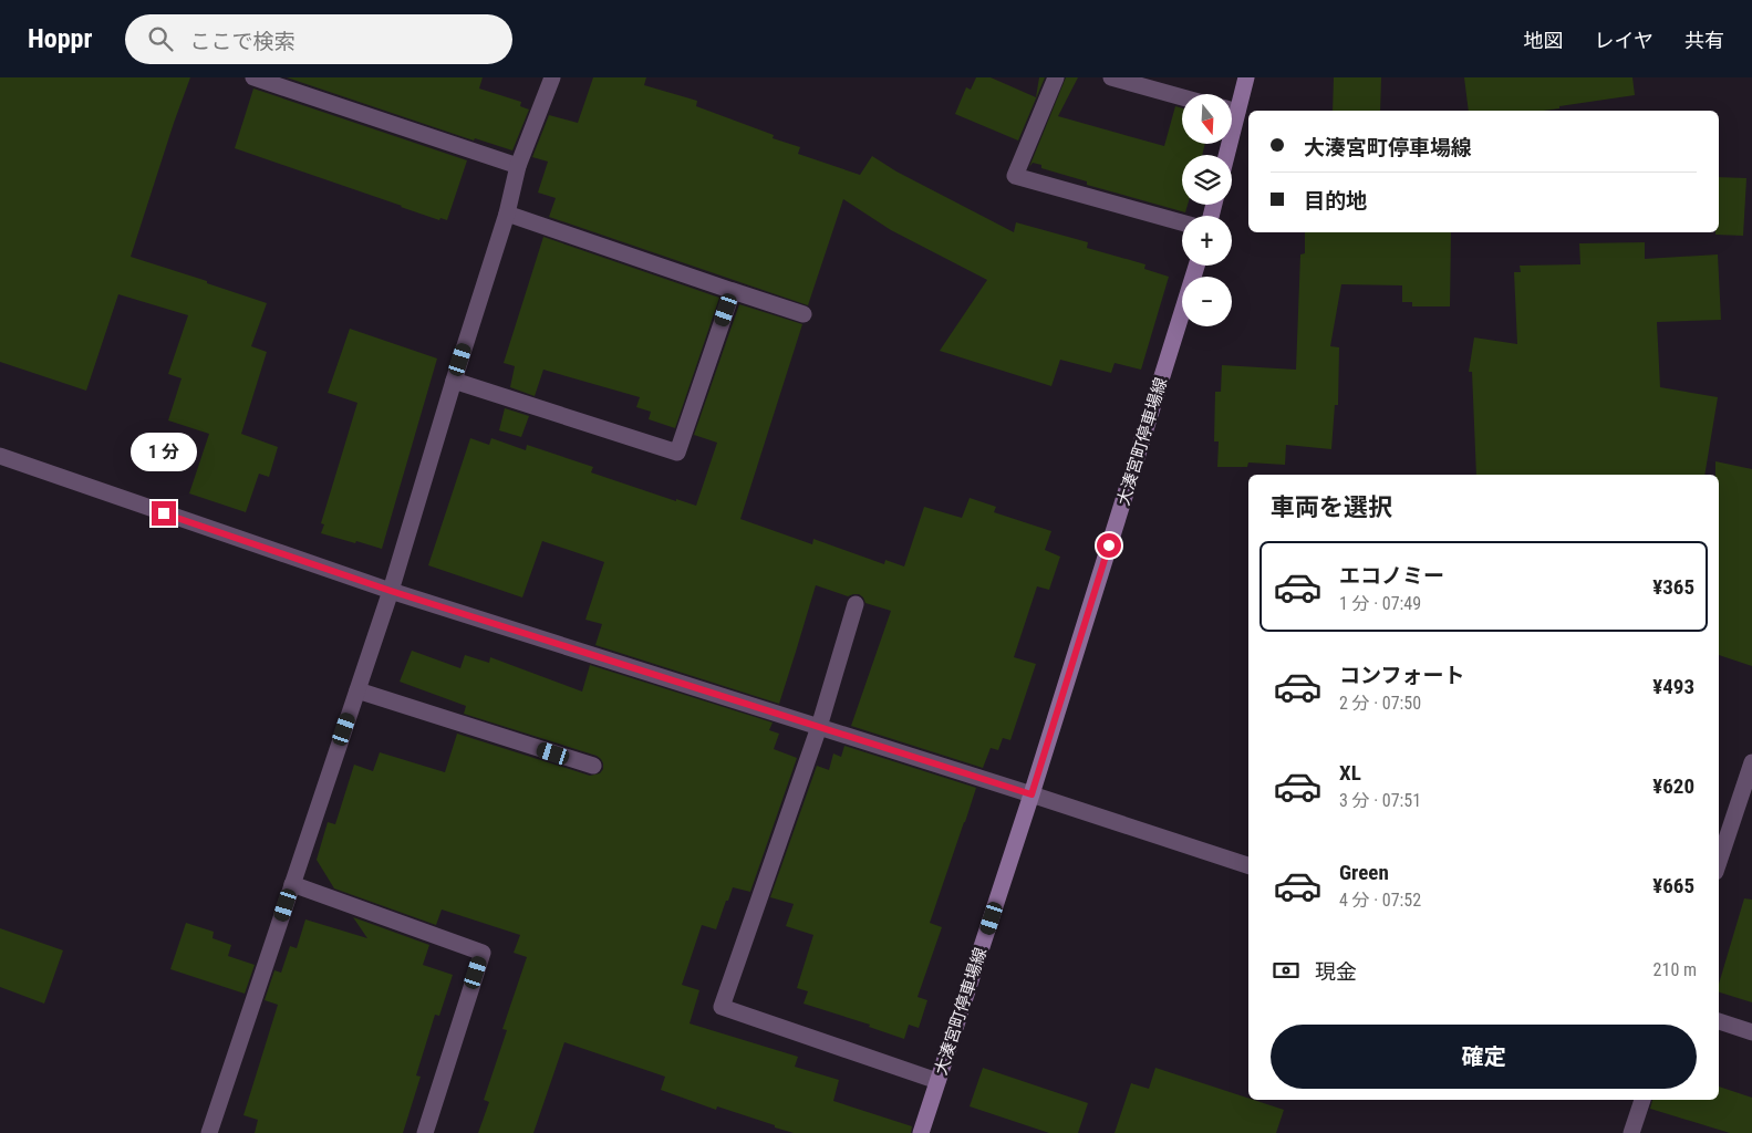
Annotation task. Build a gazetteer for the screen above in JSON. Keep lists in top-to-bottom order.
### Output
{
  "streets": {
    "main road": ["大湊宮町停車場線"]
  },
  "north": "bottom",
  "page": {
    "header": "Hoppr",
    "search": "ここで検索",
    "nav": ["地図", "レイヤ", "共有"],
    "map_buttons": ["+", "−"],
    "banner": ["大湊宮町停車場線", "目的地"],
    "bubble": "1 分",
    "heading": "車両を選択",
    "list": [
      {
        "name": "エコノミー",
        "note": "1 分 · 07:49",
        "value": "¥365"
      },
      {
        "name": "コンフォート",
        "note": "2 分 · 07:50",
        "value": "¥493"
      },
      {
        "name": "XL",
        "note": "3 分 · 07:51",
        "value": "¥620"
      },
      {
        "name": "Green",
        "note": "4 分 · 07:52",
        "value": "¥665"
      }
    ],
    "pay": ["現金", "210 m"],
    "buttons": "確定"
  }
}
